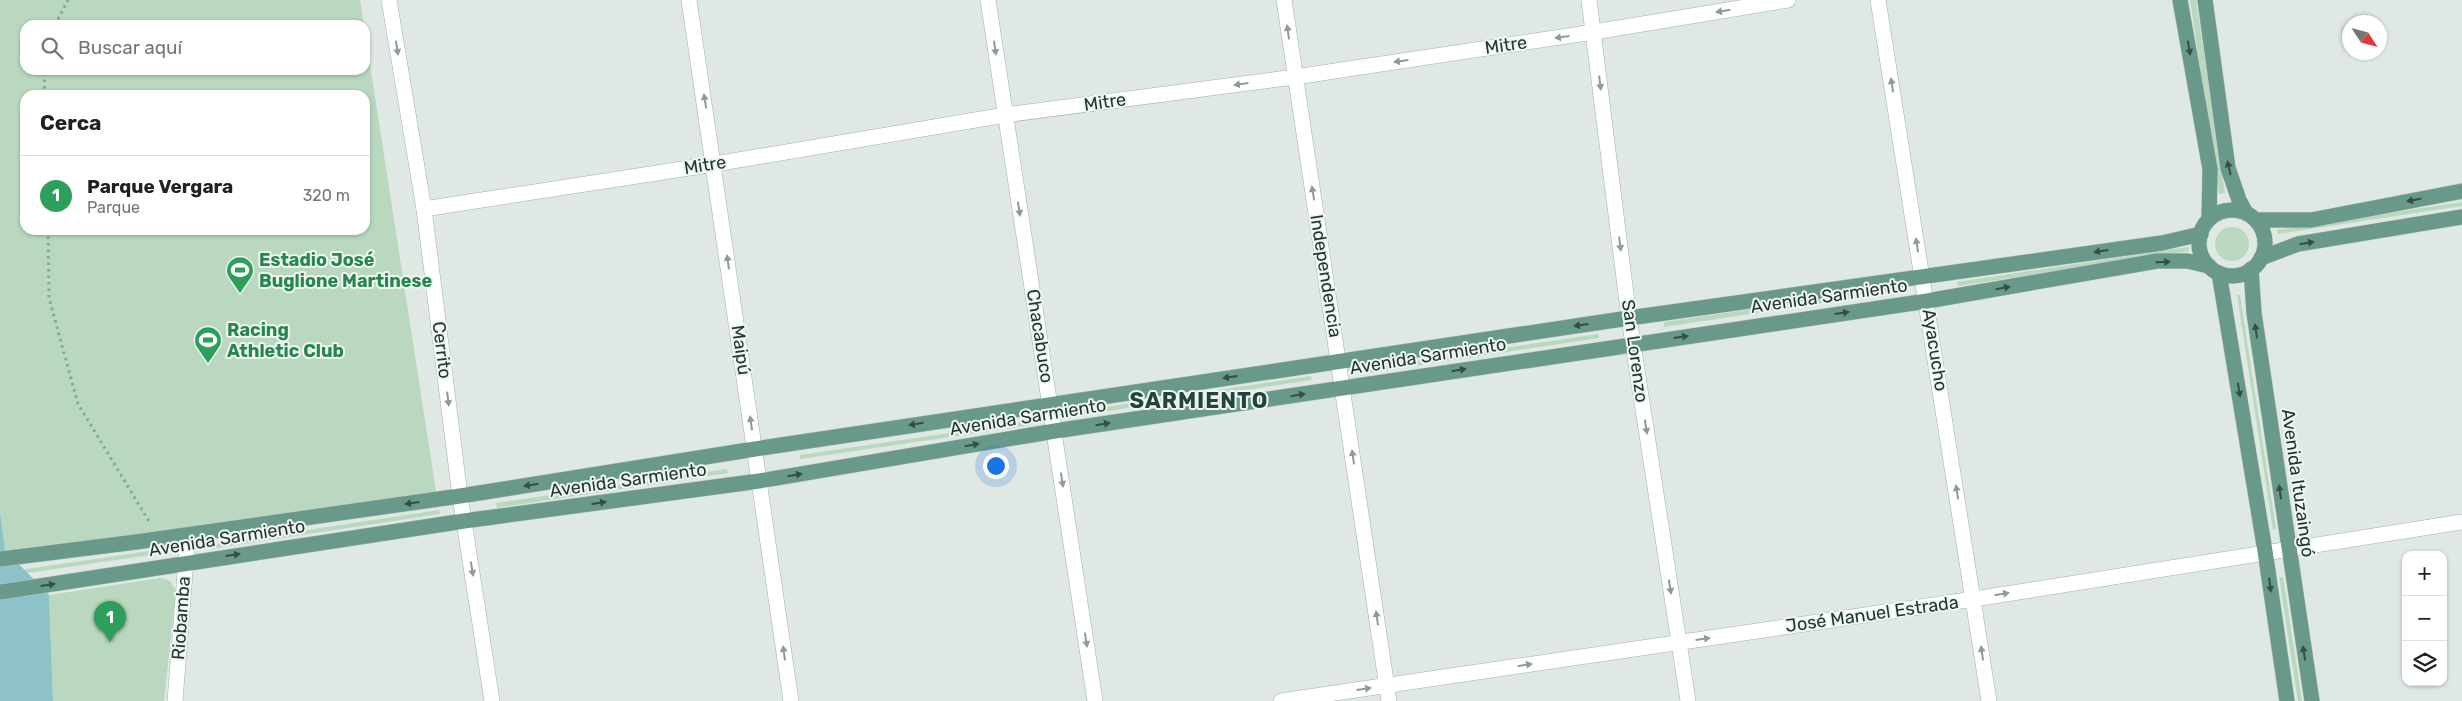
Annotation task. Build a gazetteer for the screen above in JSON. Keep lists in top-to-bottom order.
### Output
{
  "streets": {
    "main road": ["Avenida Sarmiento", "Avenida Ituzaingó"],
    "street": [
      "Mitre",
      "Independencia",
      "Chacabuco",
      "Cerrito",
      "Maipú",
      "Ayacucho",
      "San Lorenzo",
      "José Manuel Estrada",
      "Riobamba"
    ]
  },
  "crossings": [
    ["Mitre", "Independencia"],
    ["Mitre", "Chacabuco"],
    ["Mitre", "Cerrito"],
    ["Mitre", "Maipú"],
    ["Mitre", "San Lorenzo"],
    ["Independencia", "Avenida Sarmiento"],
    ["Independencia", "José Manuel Estrada"],
    ["Avenida Sarmiento", "Chacabuco"],
    ["Avenida Sarmiento", "Cerrito"],
    ["Avenida Sarmiento", "Maipú"],
    ["Avenida Sarmiento", "Ayacucho"],
    ["Avenida Sarmiento", "San Lorenzo"],
    ["Avenida Sarmiento", "Avenida Ituzaingó"],
    ["Avenida Sarmiento", "Riobamba"],
    ["Ayacucho", "José Manuel Estrada"],
    ["San Lorenzo", "José Manuel Estrada"],
    ["Avenida Ituzaingó", "José Manuel Estrada"]
  ],
  "one_way": [
    "Mitre",
    "Independencia",
    "Chacabuco",
    "Cerrito",
    "Maipú",
    "Ayacucho",
    "San Lorenzo",
    "José Manuel Estrada"
  ],
  "districts": ["SARMIENTO"],
  "places": {
    "sports": ["Estadio José Buglione Martinese", "Racing Athletic Club"]
  },
  "north": "bottom right",
  "page": {
    "search": "Buscar aquí",
    "heading": "Cerca",
    "list": [
      {
        "mark": "1",
        "name": "Parque Vergara",
        "note": "Parque",
        "value": "320 m"
      }
    ],
    "map_buttons": ["+", "−"],
    "pins": "1"
  }
}
